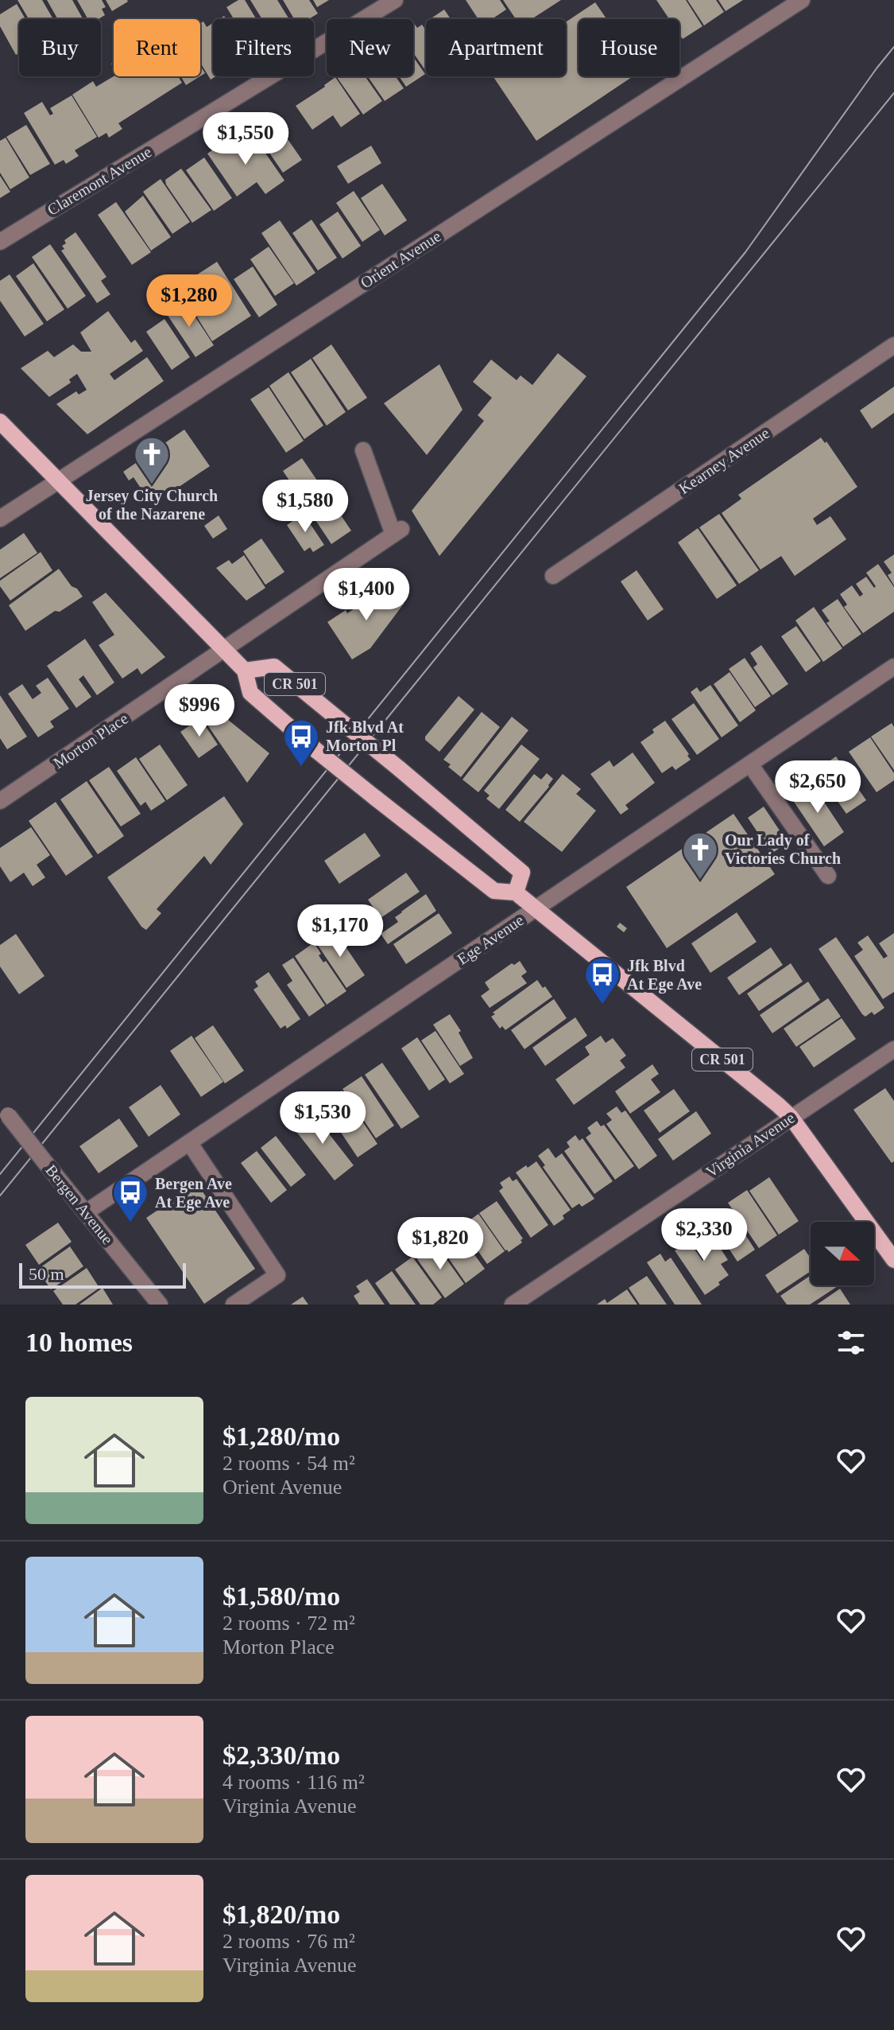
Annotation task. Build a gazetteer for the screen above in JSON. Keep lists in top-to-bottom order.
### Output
{
  "streets": {
    "main road": ["CR 501"],
    "street": [
      "Claremont Avenue",
      "Orient Avenue",
      "Kearney Avenue",
      "Morton Place",
      "Ege Avenue",
      "Virginia Avenue",
      "Bergen Avenue"
    ]
  },
  "crossings": [
    ["Orient Avenue", "CR 501"],
    ["CR 501", "Morton Place"],
    ["CR 501", "Ege Avenue"],
    ["CR 501", "Virginia Avenue"],
    ["Ege Avenue", "Bergen Avenue"]
  ],
  "places": {
    "church": ["Jersey City Church of the Nazarene", "Our Lady of Victories Church"],
    "bus stop": ["Jfk Blvd At Morton Pl", "Jfk Blvd At Ege Ave", "Bergen Ave At Ege Ave"]
  },
  "scale_bar": "50 m",
  "north": "right",
  "page": {
    "chip": [
      "Buy",
      "Rent",
      "Filters",
      "New",
      "Apartment",
      "House"
    ],
    "price": [
      "$1,550",
      "$1,280",
      "$1,580",
      "$1,400",
      "$996",
      "$2,650",
      "$1,170",
      "$1,530",
      "$2,330",
      "$1,820"
    ],
    "scale": "50 m",
    "heading": "10 homes",
    "list": [
      {
        "name": "$1,280/mo",
        "note": "2 rooms · 54 m² · Orient Avenue"
      },
      {
        "name": "$1,580/mo",
        "note": "2 rooms · 72 m² · Morton Place"
      },
      {
        "name": "$2,330/mo",
        "note": "4 rooms · 116 m² · Virginia Avenue"
      },
      {
        "name": "$1,820/mo",
        "note": "2 rooms · 76 m² · Virginia Avenue"
      }
    ]
  }
}
